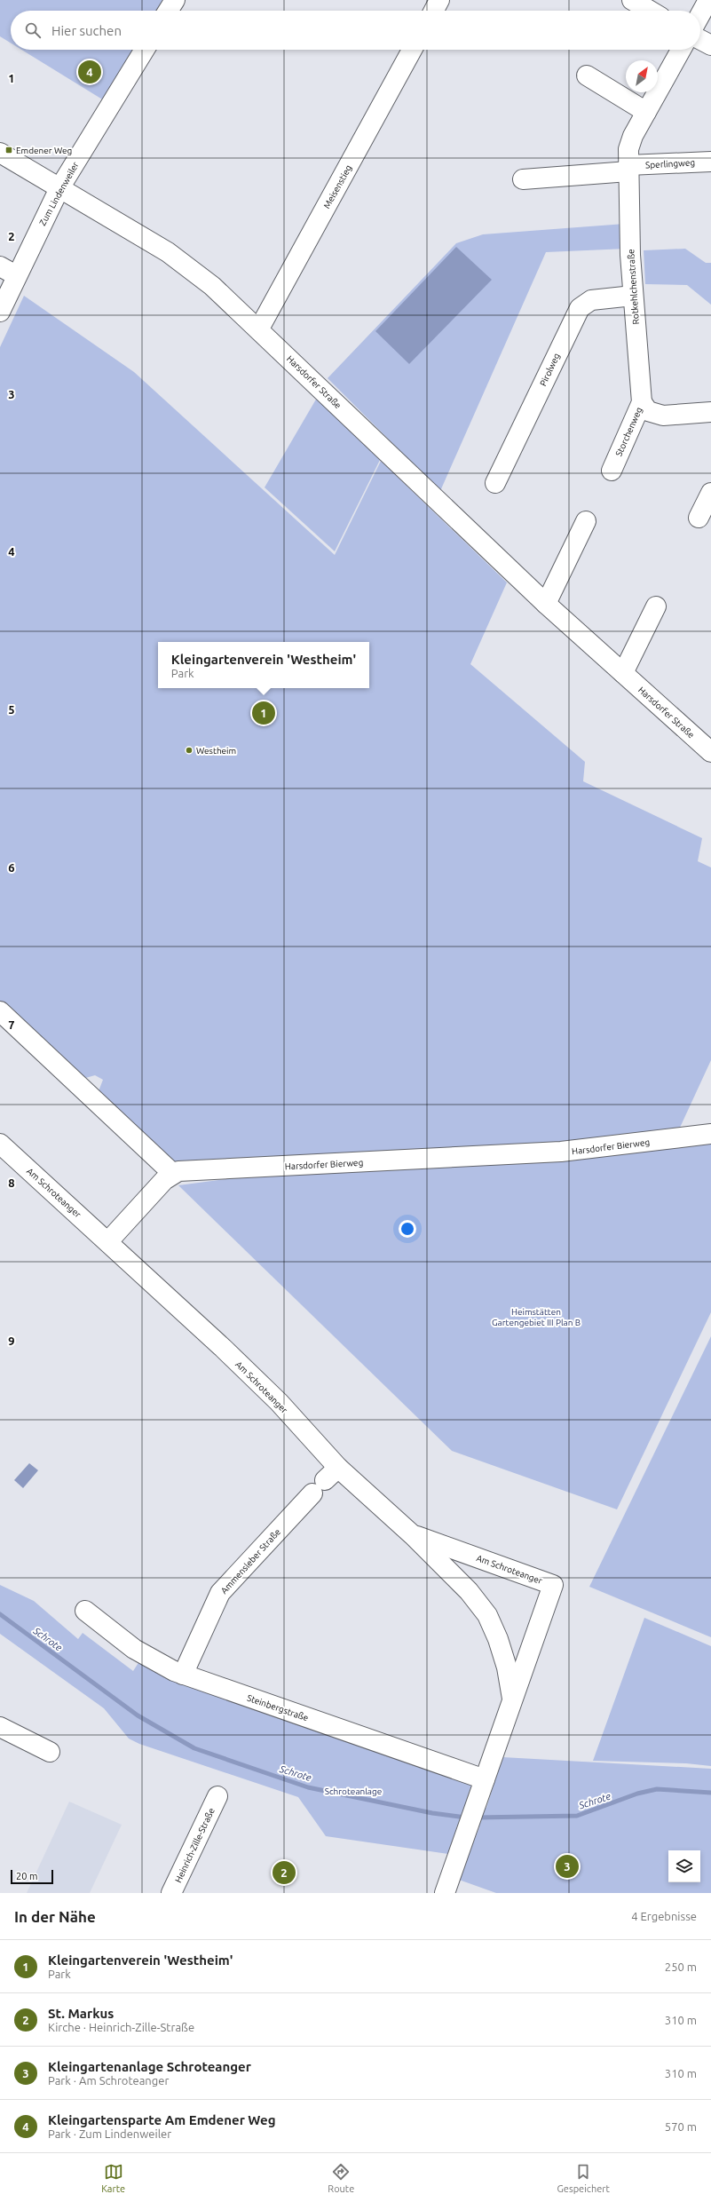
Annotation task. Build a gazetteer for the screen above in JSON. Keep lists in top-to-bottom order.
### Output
{
  "streets": {
    "street": [
      "Sperlingweg",
      "Meisenstieg",
      "Zum Lindenweiler",
      "Rotkehlchenstraße",
      "Pirolweg",
      "Harsdorfer Straße",
      "Storchenweg",
      "Harsdorfer Bierweg",
      "Am Schroteanger",
      "Ammensleber Straße",
      "Steinbergstraße",
      "Heinrich-Zille-Straße"
    ]
  },
  "crossings": [
    ["Sperlingweg", "Rotkehlchenstraße"],
    ["Meisenstieg", "Harsdorfer Straße"],
    ["Zum Lindenweiler", "Harsdorfer Straße"],
    ["Rotkehlchenstraße", "Pirolweg"],
    ["Rotkehlchenstraße", "Storchenweg"],
    ["Am Schroteanger", "Ammensleber Straße"],
    ["Am Schroteanger", "Steinbergstraße"],
    ["Ammensleber Straße", "Steinbergstraße"]
  ],
  "water": ["Schrote"],
  "parks": ["Heimstätten Gartengebiet III Plan B", "Schroteanlage"],
  "places": {
    "transit": ["Emdener Weg"],
    "other": ["Westheim"]
  },
  "scale_bar": "20 m",
  "north": "top right",
  "page": {
    "search": "Hier suchen",
    "pins": [
      "4",
      "1",
      "3",
      "2"
    ],
    "popup": ["Kleingartenverein 'Westheim'", "Park"],
    "scale": "20 m",
    "heading": ["In der Nähe", "4 Ergebnisse"],
    "list": [
      {
        "mark": "1",
        "name": "Kleingartenverein 'Westheim'",
        "note": "Park",
        "value": "250 m"
      },
      {
        "mark": "2",
        "name": "St. Markus",
        "note": "Kirche · Heinrich-Zille-Straße",
        "value": "310 m"
      },
      {
        "mark": "3",
        "name": "Kleingartenanlage Schroteanger",
        "note": "Park · Am Schroteanger",
        "value": "310 m"
      },
      {
        "mark": "4",
        "name": "Kleingartensparte Am Emdener Weg",
        "note": "Park · Zum Lindenweiler",
        "value": "570 m"
      }
    ],
    "nav": ["Karte", "Route", "Gespeichert"]
  },
  "grid": {
    "rows": [
      "1",
      "2",
      "3",
      "4",
      "5",
      "6",
      "7",
      "8",
      "9"
    ]
  }
}
